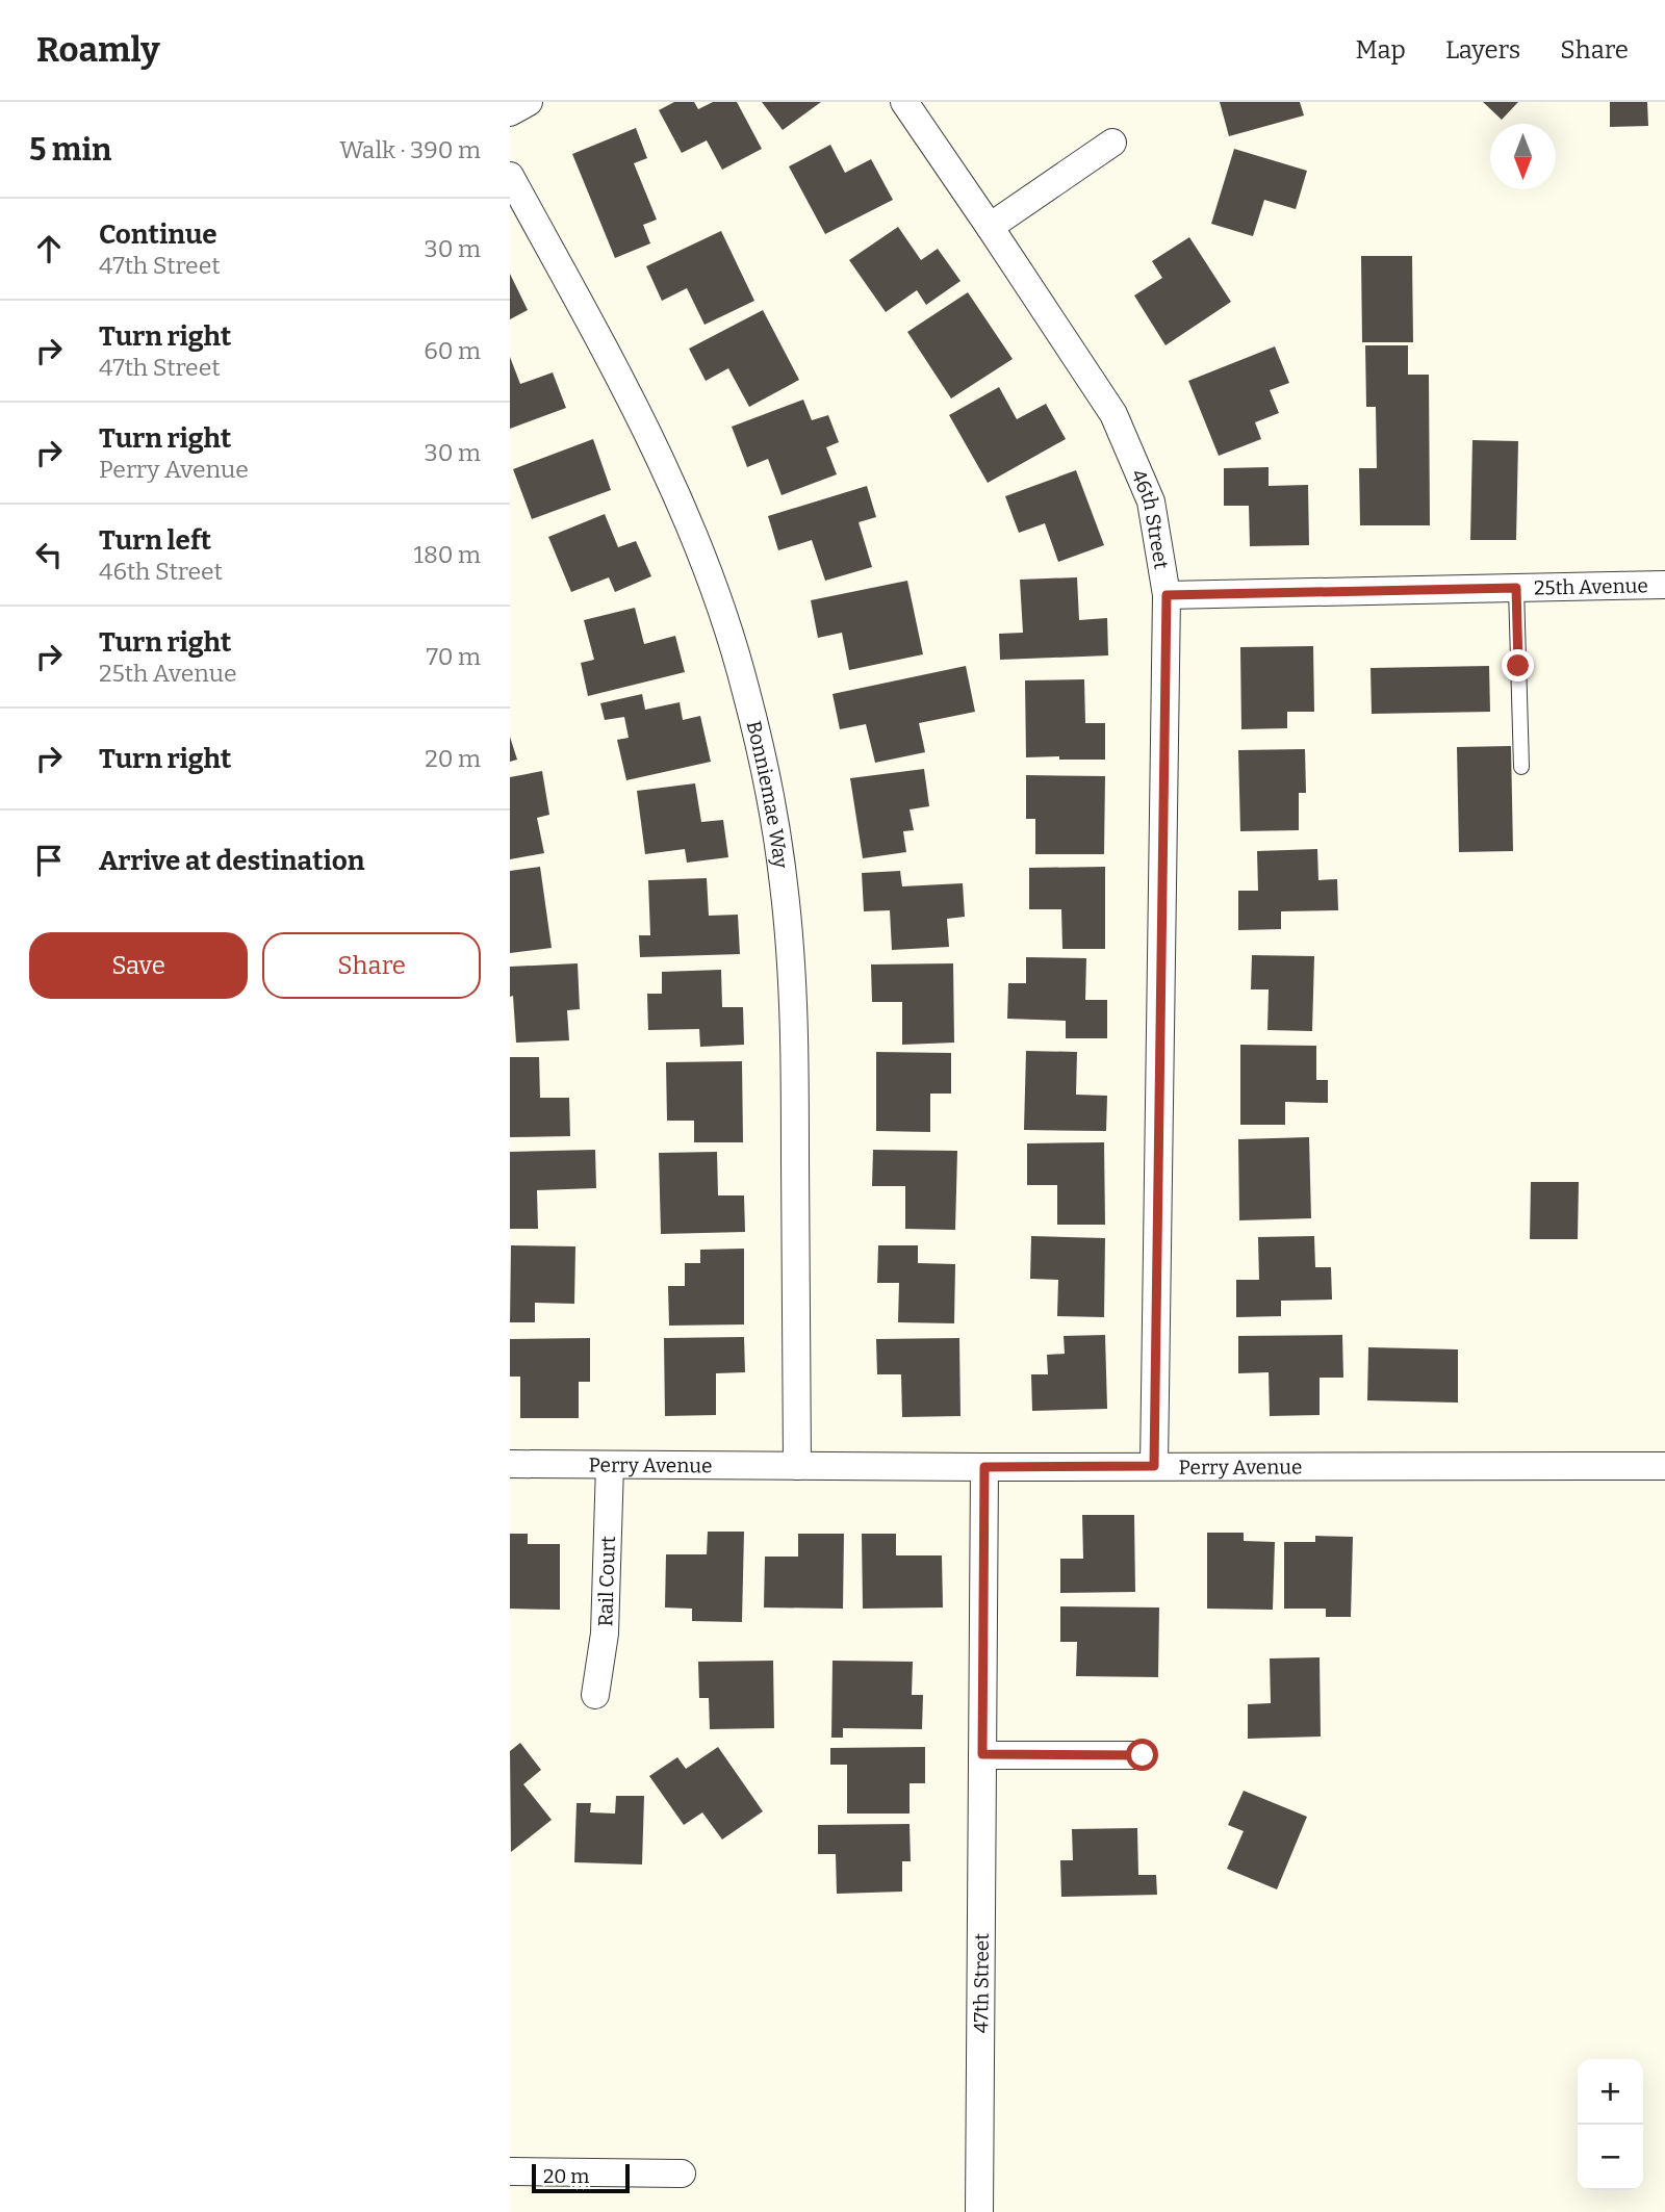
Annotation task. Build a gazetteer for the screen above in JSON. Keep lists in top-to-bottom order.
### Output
{
  "streets": {
    "street": [
      "46th Street",
      "25th Avenue",
      "Bonniemae Way",
      "Perry Avenue",
      "Rail Court",
      "47th Street"
    ]
  },
  "crossings": [
    ["46th Street", "25th Avenue"],
    ["46th Street", "Perry Avenue"],
    ["Bonniemae Way", "Perry Avenue"],
    ["Perry Avenue", "Rail Court"],
    ["Perry Avenue", "47th Street"]
  ],
  "scale_bar": "20 m",
  "north": "bottom",
  "page": {
    "header": "Roamly",
    "nav": ["Map", "Layers", "Share"],
    "heading": ["5 min", "Walk · 390 m"],
    "list": [
      ["Continue", "47th Street", "30 m"],
      ["Turn right", "47th Street", "60 m"],
      ["Turn right", "Perry Avenue", "30 m"],
      ["Turn left", "46th Street", "180 m"],
      ["Turn right", "25th Avenue", "70 m"],
      ["Turn right", "20 m"],
      "Arrive at destination"
    ],
    "buttons": ["Save", "Share"],
    "map_buttons": ["+", "−"],
    "scale": "20 m"
  }
}
